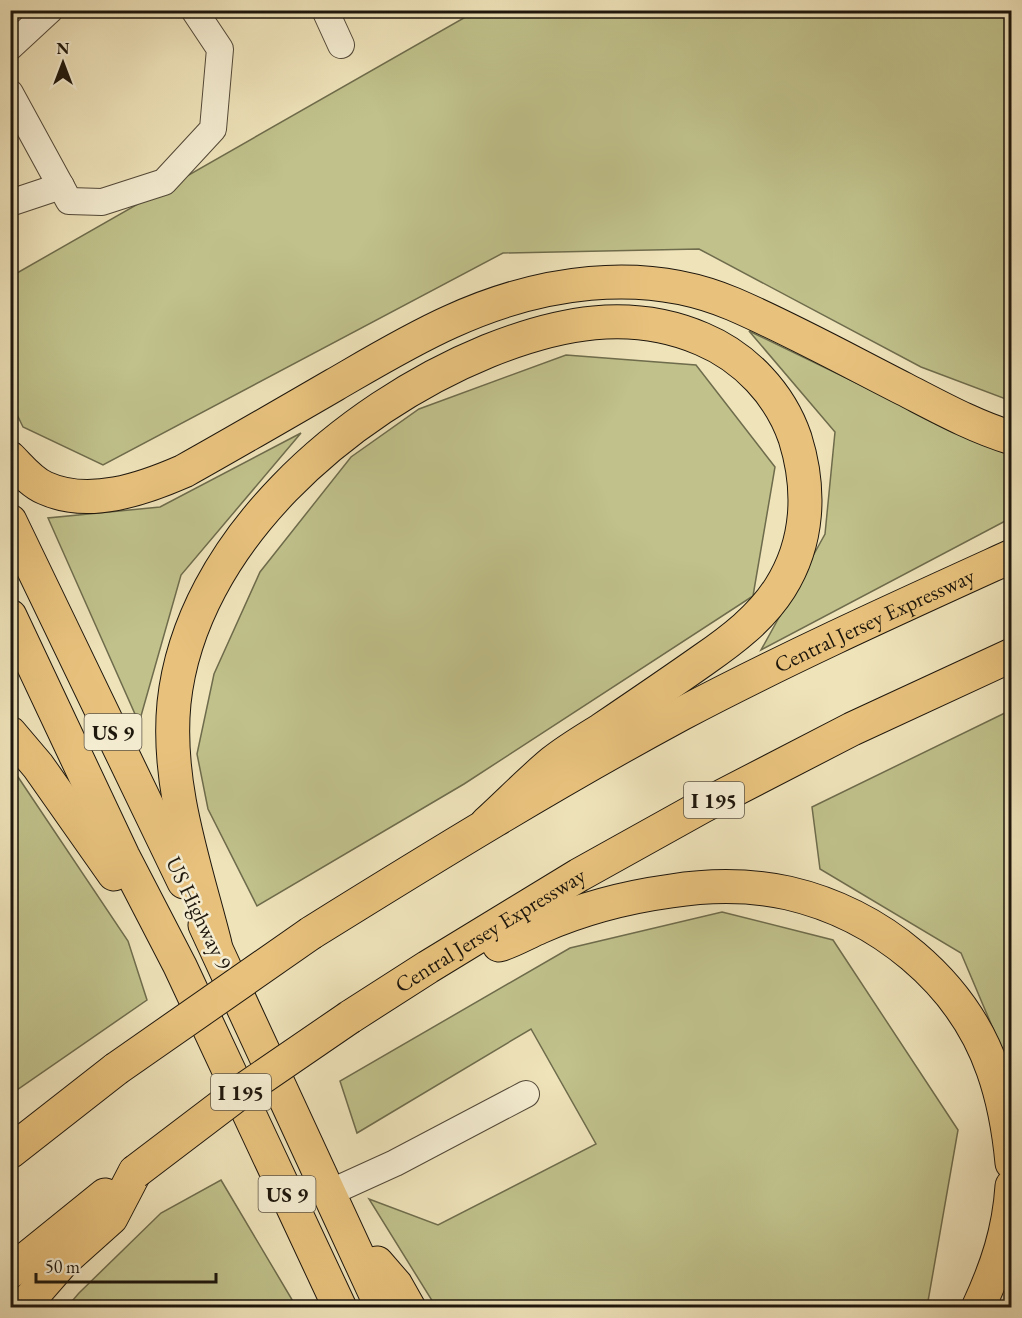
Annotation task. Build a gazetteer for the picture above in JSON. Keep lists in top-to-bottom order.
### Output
{
  "streets": {
    "highway": [
      "Central Jersey Expressway",
      "US 9",
      "I 195",
      "US Highway 9"
    ]
  },
  "scale_bar": "50 m",
  "north": "top"
}
